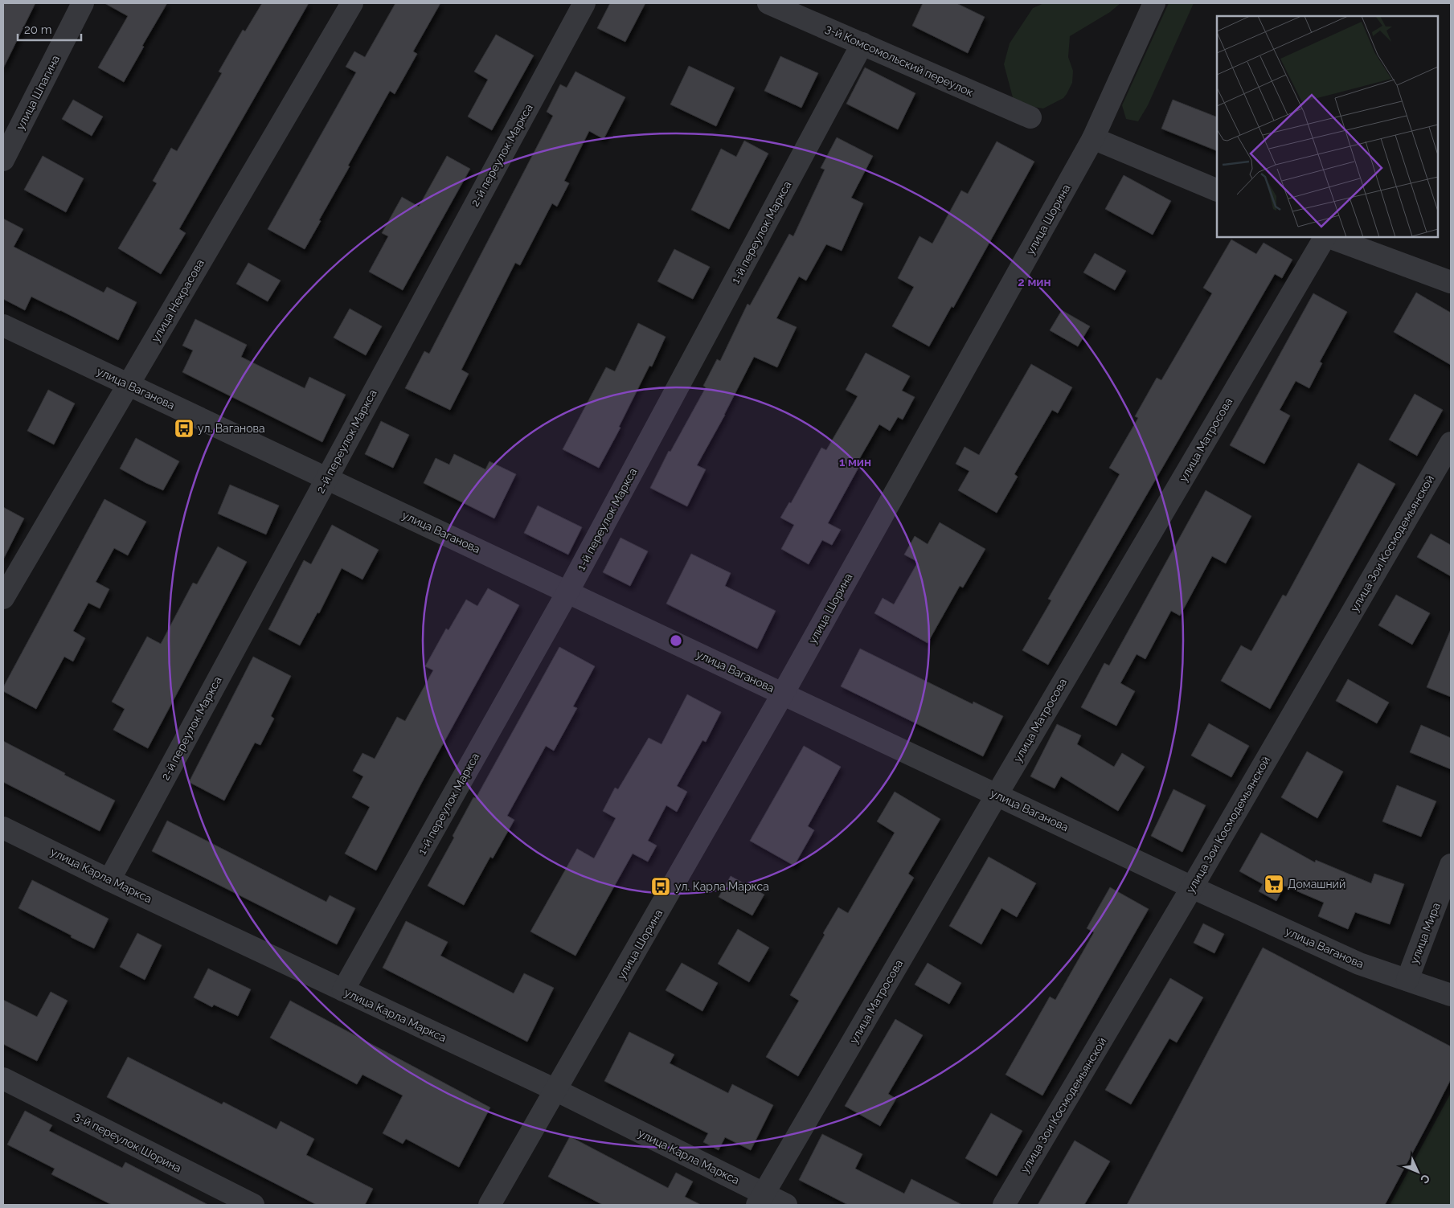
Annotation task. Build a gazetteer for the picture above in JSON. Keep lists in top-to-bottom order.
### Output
{
  "streets": {
    "street": [
      "3-й Комсомольский переулок",
      "улица Шпагина",
      "2-й переулок Маркса",
      "улица Шорина",
      "1-й переулок Маркса",
      "улица Некрасова",
      "улица Ваганова",
      "улица Матросова",
      "улица Зои Космодемьянской",
      "улица Карла Маркса",
      "улица Мира",
      "3-й переулок Шорина"
    ]
  },
  "crossings": [
    ["3-й Комсомольский переулок", "1-й переулок Маркса"],
    ["2-й переулок Маркса", "улица Ваганова"],
    ["2-й переулок Маркса", "улица Карла Маркса"],
    ["улица Шорина", "улица Ваганова"],
    ["улица Шорина", "улица Карла Маркса"],
    ["1-й переулок Маркса", "улица Ваганова"],
    ["1-й переулок Маркса", "улица Карла Маркса"],
    ["улица Некрасова", "улица Ваганова"],
    ["улица Ваганова", "улица Матросова"],
    ["улица Ваганова", "улица Зои Космодемьянской"],
    ["улица Ваганова", "улица Мира"],
    ["улица Матросова", "улица Карла Маркса"]
  ],
  "places": {
    "bus stop": ["ул. Ваганова", "ул. Карла Маркса"],
    "supermarket": ["Домашний"]
  },
  "scale_bar": "20 m",
  "north": "bottom right",
  "rings": ["2 мин", "1 мин"]
}
